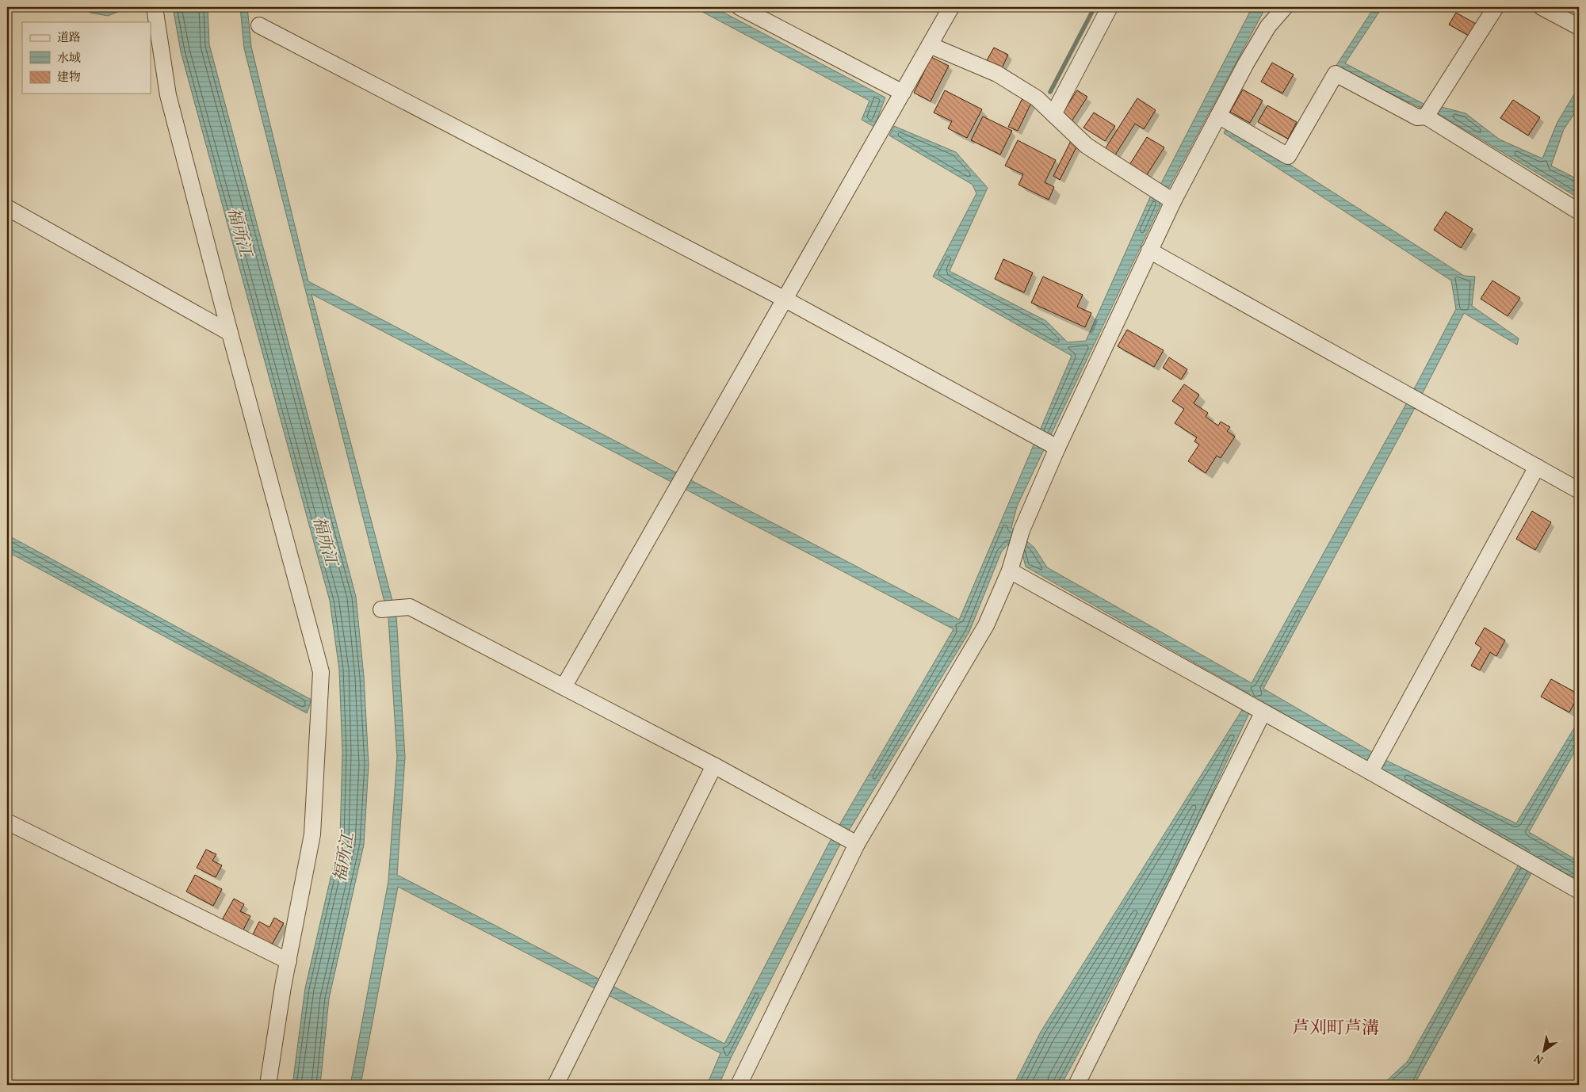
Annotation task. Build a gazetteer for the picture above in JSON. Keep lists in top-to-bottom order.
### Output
{
  "districts": ["芦刈町芦溝"],
  "water": ["福所江"],
  "legend": ["道路", "水域", "建物"],
  "north": "bottom left"
}
